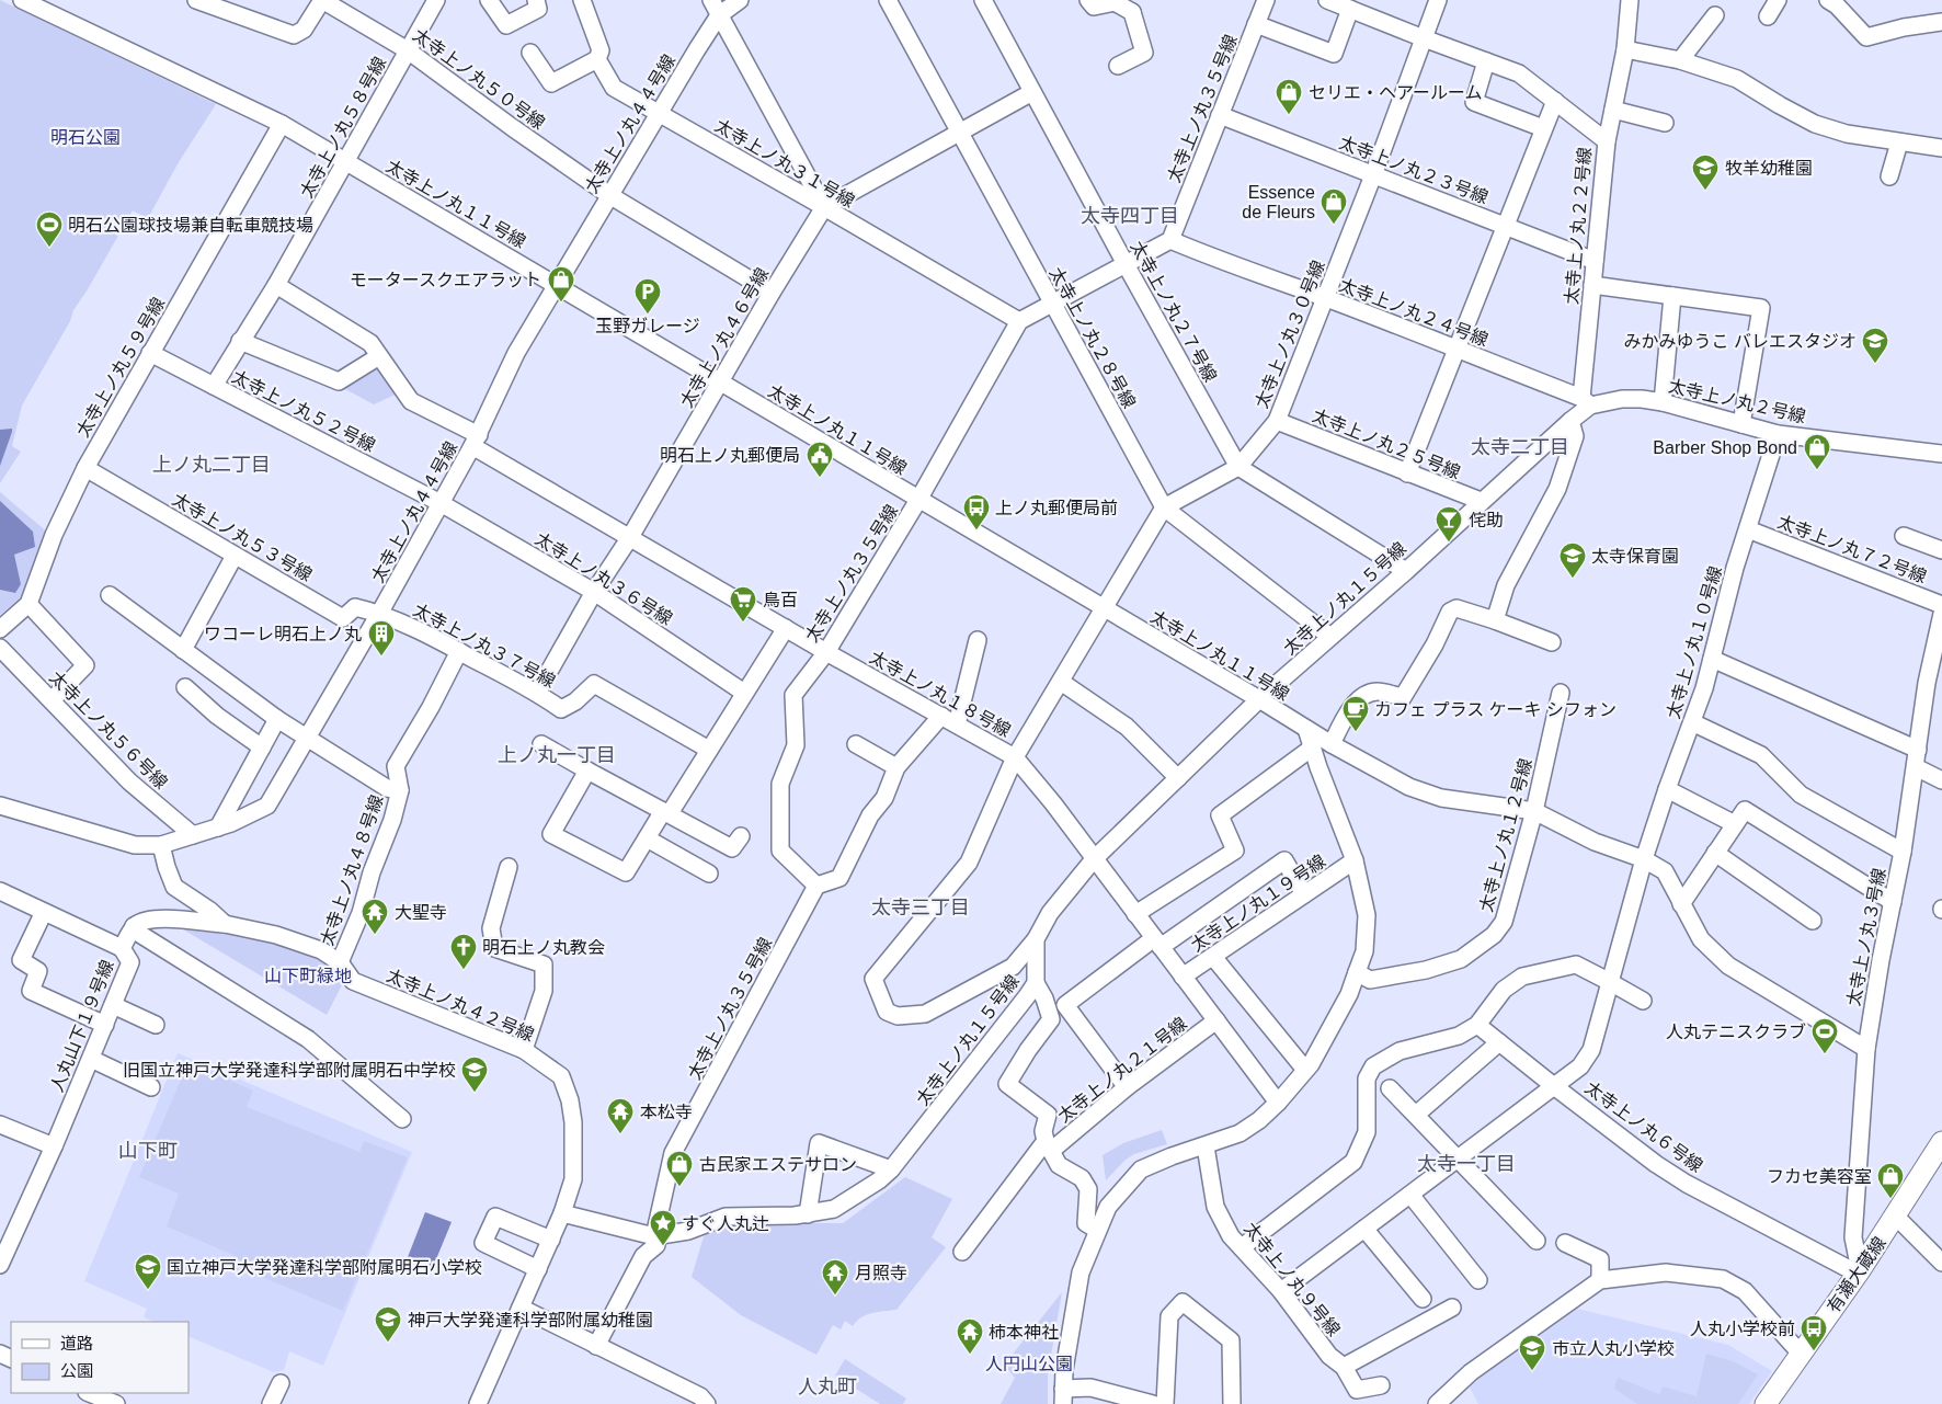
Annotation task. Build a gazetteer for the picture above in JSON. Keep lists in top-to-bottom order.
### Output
{
  "streets": {
    "main road": ["有瀬大蔵線"],
    "street": [
      "太寺上ノ丸５０号線",
      "太寺上ノ丸３５号線",
      "太寺上ノ丸４４号線",
      "太寺上ノ丸５８号線",
      "太寺上ノ丸３１号線",
      "太寺上ノ丸２３号線",
      "太寺上ノ丸１１号線",
      "太寺上ノ丸２２号線",
      "太寺上ノ丸２７号線",
      "太寺上ノ丸２４号線",
      "太寺上ノ丸３０号線",
      "太寺上ノ丸４６号線",
      "太寺上ノ丸２８号線",
      "太寺上ノ丸５９号線",
      "太寺上ノ丸２号線",
      "太寺上ノ丸５２号線",
      "太寺上ノ丸２５号線",
      "太寺上ノ丸５３号線",
      "太寺上ノ丸７２号線",
      "太寺上ノ丸３６号線",
      "太寺上ノ丸１５号線",
      "太寺上ノ丸１０号線",
      "太寺上ノ丸３７号線",
      "太寺上ノ丸１８号線",
      "太寺上ノ丸５６号線",
      "太寺上ノ丸１２号線",
      "太寺上ノ丸４８号線",
      "太寺上ノ丸１９号線",
      "太寺上ノ丸３号線",
      "太寺上ノ丸４２号線",
      "人丸山下１９号線",
      "太寺上ノ丸２１号線",
      "太寺上ノ丸６号線",
      "太寺上ノ丸９号線"
    ]
  },
  "crossings": [
    ["太寺上ノ丸５０号線", "太寺上ノ丸４４号線"],
    ["太寺上ノ丸５０号線", "太寺上ノ丸５８号線"],
    ["太寺上ノ丸５０号線", "太寺上ノ丸４６号線"],
    ["太寺上ノ丸３５号線", "太寺上ノ丸３１号線"],
    ["太寺上ノ丸３５号線", "太寺上ノ丸２３号線"],
    ["太寺上ノ丸３５号線", "太寺上ノ丸１１号線"],
    ["太寺上ノ丸３５号線", "太寺上ノ丸２４号線"],
    ["太寺上ノ丸３５号線", "太寺上ノ丸１５号線"],
    ["太寺上ノ丸３５号線", "太寺上ノ丸１８号線"],
    ["太寺上ノ丸４４号線", "太寺上ノ丸３１号線"],
    ["太寺上ノ丸４４号線", "太寺上ノ丸１１号線"],
    ["太寺上ノ丸４４号線", "太寺上ノ丸５２号線"],
    ["太寺上ノ丸４４号線", "太寺上ノ丸５３号線"],
    ["太寺上ノ丸４４号線", "太寺上ノ丸３６号線"],
    ["太寺上ノ丸４４号線", "太寺上ノ丸３７号線"],
    ["太寺上ノ丸４４号線", "太寺上ノ丸１８号線"],
    ["太寺上ノ丸４４号線", "太寺上ノ丸５６号線"],
    ["太寺上ノ丸５８号線", "太寺上ノ丸１１号線"],
    ["太寺上ノ丸５８号線", "太寺上ノ丸５２号線"],
    ["太寺上ノ丸５８号線", "太寺上ノ丸１８号線"],
    ["太寺上ノ丸３１号線", "太寺上ノ丸４６号線"],
    ["太寺上ノ丸２３号線", "太寺上ノ丸２２号線"],
    ["太寺上ノ丸２３号線", "太寺上ノ丸３０号線"],
    ["太寺上ノ丸１１号線", "太寺上ノ丸４６号線"],
    ["太寺上ノ丸１１号線", "太寺上ノ丸５９号線"],
    ["太寺上ノ丸１１号線", "太寺上ノ丸１５号線"],
    ["太寺上ノ丸１１号線", "太寺上ノ丸１０号線"],
    ["太寺上ノ丸１１号線", "太寺上ノ丸１２号線"],
    ["太寺上ノ丸１１号線", "太寺上ノ丸３号線"],
    ["太寺上ノ丸２２号線", "太寺上ノ丸２４号線"],
    ["太寺上ノ丸２２号線", "太寺上ノ丸３０号線"],
    ["太寺上ノ丸２２号線", "太寺上ノ丸２号線"],
    ["太寺上ノ丸２２号線", "太寺上ノ丸１５号線"],
    ["太寺上ノ丸２７号線", "太寺上ノ丸３０号線"],
    ["太寺上ノ丸２７号線", "太寺上ノ丸４６号線"],
    ["太寺上ノ丸２７号線", "太寺上ノ丸１５号線"],
    ["太寺上ノ丸２４号線", "太寺上ノ丸３０号線"],
    ["太寺上ノ丸２４号線", "太寺上ノ丸２号線"],
    ["太寺上ノ丸２４号線", "太寺上ノ丸１５号線"],
    ["太寺上ノ丸３０号線", "太寺上ノ丸２８号線"],
    ["太寺上ノ丸３０号線", "太寺上ノ丸２５号線"],
    ["太寺上ノ丸４６号線", "太寺上ノ丸２８号線"],
    ["太寺上ノ丸４６号線", "太寺上ノ丸３６号線"],
    ["太寺上ノ丸４６号線", "太寺上ノ丸３７号線"],
    ["太寺上ノ丸４６号線", "太寺上ノ丸１８号線"],
    ["太寺上ノ丸２８号線", "太寺上ノ丸１５号線"],
    ["太寺上ノ丸５９号線", "太寺上ノ丸５２号線"],
    ["太寺上ノ丸５９号線", "太寺上ノ丸５３号線"],
    ["太寺上ノ丸２号線", "太寺上ノ丸１５号線"],
    ["太寺上ノ丸２号線", "太寺上ノ丸１０号線"],
    ["太寺上ノ丸５２号線", "太寺上ノ丸３６号線"],
    ["太寺上ノ丸２５号線", "太寺上ノ丸１５号線"],
    ["太寺上ノ丸５３号線", "太寺上ノ丸３７号線"],
    ["太寺上ノ丸７２号線", "太寺上ノ丸１０号線"],
    ["太寺上ノ丸１５号線", "太寺上ノ丸１８号線"],
    ["太寺上ノ丸１５号線", "太寺上ノ丸４２号線"],
    ["太寺上ノ丸１０号線", "太寺上ノ丸６号線"],
    ["太寺上ノ丸１０号線", "太寺上ノ丸９号線"],
    ["太寺上ノ丸３７号線", "太寺上ノ丸４８号線"],
    ["太寺上ノ丸１８号線", "太寺上ノ丸１９号線"],
    ["太寺上ノ丸１８号線", "太寺上ノ丸２１号線"],
    ["太寺上ノ丸４８号線", "太寺上ノ丸４２号線"],
    ["太寺上ノ丸３号線", "太寺上ノ丸６号線"],
    ["太寺上ノ丸３号線", "有瀬大蔵線"],
    ["太寺上ノ丸６号線", "有瀬大蔵線"]
  ],
  "districts": [
    "太寺四丁目",
    "太寺二丁目",
    "上ノ丸二丁目",
    "上ノ丸一丁目",
    "太寺三丁目",
    "山下町",
    "太寺一丁目",
    "人丸町"
  ],
  "parks": ["明石公園", "山下町緑地", "人円山公園"],
  "places": {
    "shop": [
      "セリエ・ヘアールーム",
      "Essence de Fleurs",
      "モータースクエアラット",
      "Barber Shop Bond",
      "古民家エステサロン",
      "フカセ美容室"
    ],
    "school or university": [
      "牧羊幼稚園",
      "みかみゆうこ バレエスタジオ",
      "太寺保育園",
      "旧国立神戸大学発達科学部附属明石中学校",
      "国立神戸大学発達科学部附属明石小学校",
      "神戸大学発達科学部附属幼稚園",
      "市立人丸小学校"
    ],
    "sports": ["明石公園球技場兼自転車競技場", "人丸テニスクラブ"],
    "parking": ["玉野ガレージ"],
    "public building": ["明石上ノ丸郵便局"],
    "bus stop": ["上ノ丸郵便局前", "人丸小学校前"],
    "bar": ["侘助"],
    "supermarket": ["鳥百"],
    "building": ["ワコーレ明石上ノ丸"],
    "cafe": ["カフェ プラス ケーキ シフォン"],
    "temple": [
      "大聖寺",
      "本松寺",
      "月照寺",
      "柿本神社"
    ],
    "church": ["明石上ノ丸教会"],
    "place": ["すぐ人丸辻"]
  },
  "legend": ["道路", "公園"]
}
